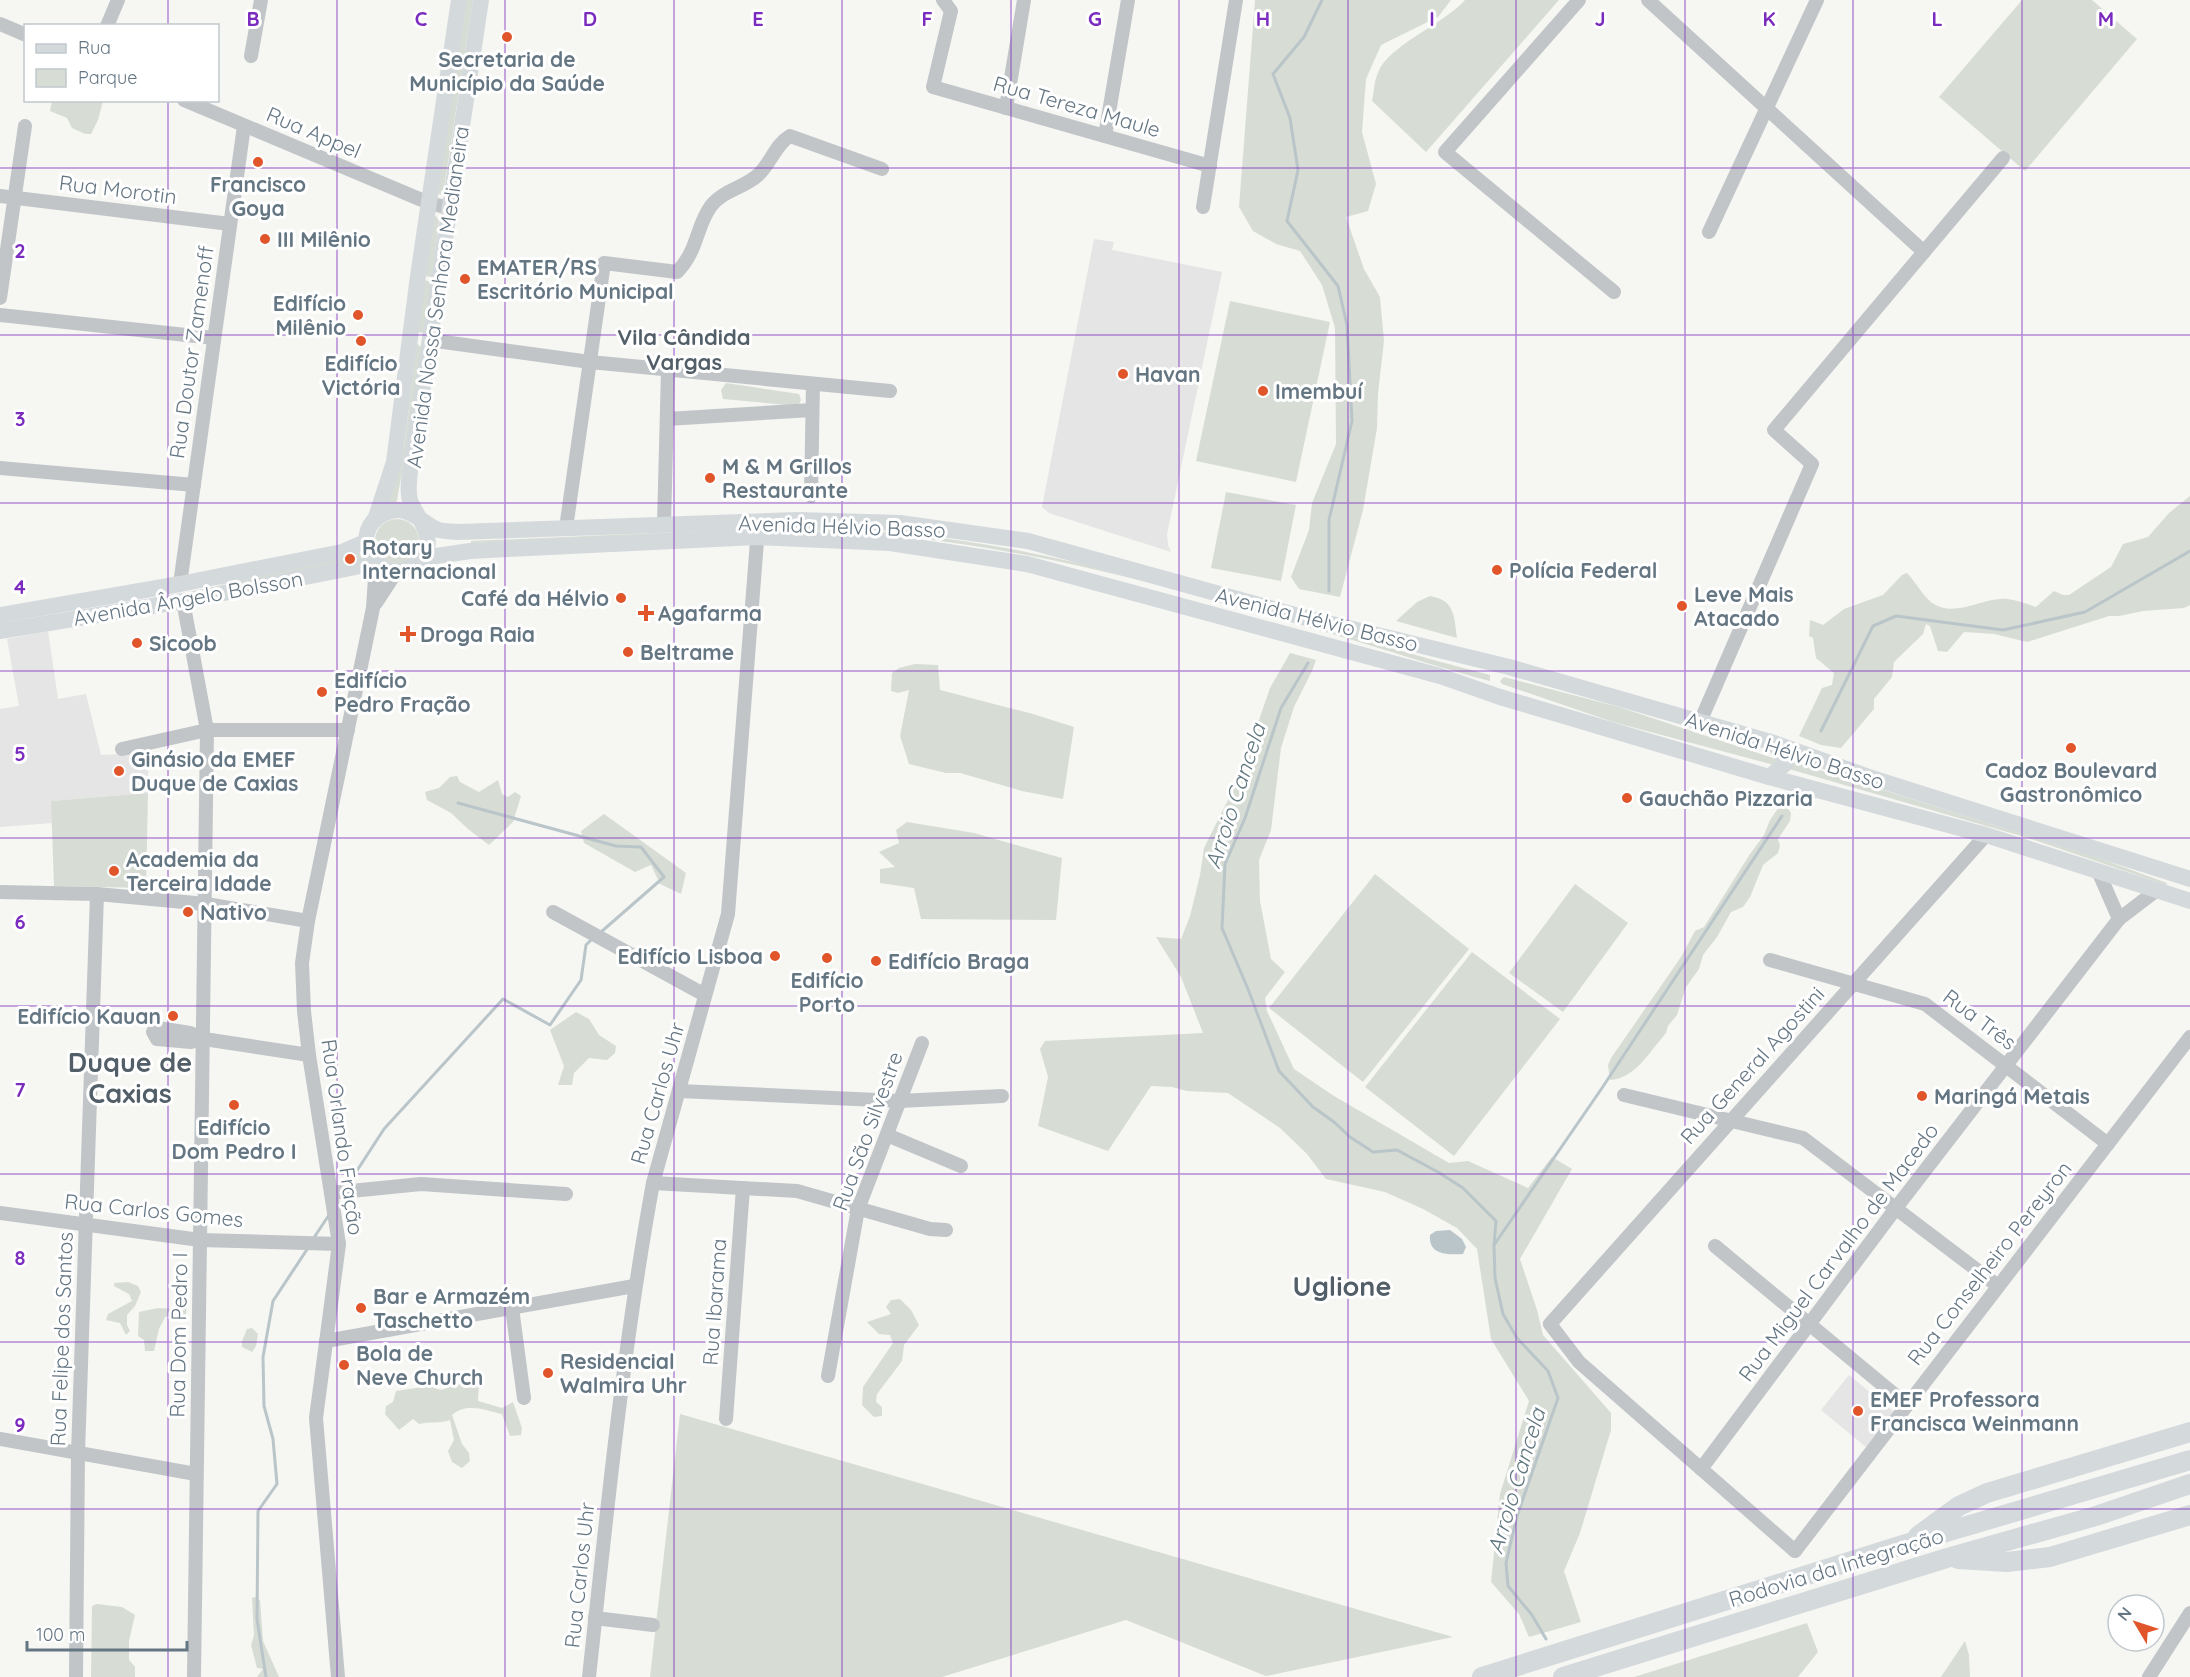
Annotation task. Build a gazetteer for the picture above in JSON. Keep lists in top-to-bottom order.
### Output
{
  "streets": {
    "highway": ["Rodovia da Integração"],
    "main road": ["Avenida Nossa Senhora Medianeira", "Avenida Hélvio Basso", "Avenida Ângelo Bolsson"],
    "street": [
      "Rua Tereza Maule",
      "Rua Appel",
      "Rua Morotin",
      "Rua Doutor Zamenoff",
      "Rua Três",
      "Rua General Agostini",
      "Rua Carlos Uhr",
      "Rua São Silvestre",
      "Rua Orlando Fração",
      "Rua Carlos Gomes",
      "Rua Miguel Carvalho de Macedo",
      "Rua Conselheiro Pereyron",
      "Rua Ibarama",
      "Rua Dom Pedro I",
      "Rua Felipe dos Santos"
    ]
  },
  "crossings": [
    ["Rua Appel", "Avenida Nossa Senhora Medianeira"],
    ["Rua Appel", "Rua Doutor Zamenoff"],
    ["Rua Morotin", "Rua Doutor Zamenoff"],
    ["Avenida Nossa Senhora Medianeira", "Avenida Hélvio Basso"],
    ["Avenida Nossa Senhora Medianeira", "Avenida Ângelo Bolsson"],
    ["Avenida Nossa Senhora Medianeira", "Rua Orlando Fração"],
    ["Rua Doutor Zamenoff", "Avenida Ângelo Bolsson"],
    ["Rua Doutor Zamenoff", "Rua Dom Pedro I"],
    ["Avenida Hélvio Basso", "Avenida Ângelo Bolsson"],
    ["Avenida Hélvio Basso", "Rua General Agostini"],
    ["Avenida Hélvio Basso", "Rua Carlos Uhr"],
    ["Avenida Hélvio Basso", "Rua Orlando Fração"],
    ["Avenida Hélvio Basso", "Rua Miguel Carvalho de Macedo"],
    ["Avenida Ângelo Bolsson", "Rua Orlando Fração"],
    ["Avenida Ângelo Bolsson", "Rua Dom Pedro I"],
    ["Rua Três", "Rua General Agostini"],
    ["Rua Três", "Rua Miguel Carvalho de Macedo"],
    ["Rua Três", "Rua Conselheiro Pereyron"],
    ["Rua General Agostini", "Rua Miguel Carvalho de Macedo"],
    ["Rua Orlando Fração", "Rua Carlos Gomes"],
    ["Rua Carlos Gomes", "Rua Dom Pedro I"],
    ["Rua Carlos Gomes", "Rua Felipe dos Santos"]
  ],
  "districts": ["Vila Cândida Vargas", "Duque de Caxias", "Uglione"],
  "water": ["Arroio Cancela"],
  "places": {
    "other": [
      "Secretaria de Município da Saúde",
      "Francisco Goya",
      "III Milênio",
      "EMATER/RS Escritório Municipal",
      "Edifício Milênio",
      "Edifício Victória",
      "Havan",
      "Imembuí",
      "M & M Grillos Restaurante",
      "Rotary Internacional",
      "Polícia Federal",
      "Café da Hélvio",
      "Leve Mais Atacado",
      "Sicoob",
      "Beltrame",
      "Edifício Pedro Fração",
      "Cadoz Boulevard Gastronômico",
      "Ginásio da EMEF Duque de Caxias",
      "Gauchão Pizzaria",
      "Academia da Terceira Idade",
      "Nativo",
      "Edifício Lisboa",
      "Edifício Porto",
      "Edifício Braga",
      "Edifício Kauan",
      "Maringá Metais",
      "Edifício Dom Pedro I",
      "Bar e Armazém Taschetto",
      "Bola de Neve Church",
      "Residencial Walmira Uhr",
      "EMEF Professora Francisca Weinmann"
    ],
    "health": ["Agafarma", "Droga Raia"]
  },
  "legend": ["Rua", "Parque"],
  "scale_bar": "100 m",
  "north": "top left",
  "grid": {
    "columns": [
      "B",
      "C",
      "D",
      "E",
      "F",
      "G",
      "H",
      "I",
      "J",
      "K",
      "L",
      "M"
    ],
    "rows": [
      "2",
      "3",
      "4",
      "5",
      "6",
      "7",
      "8",
      "9"
    ]
  }
}
